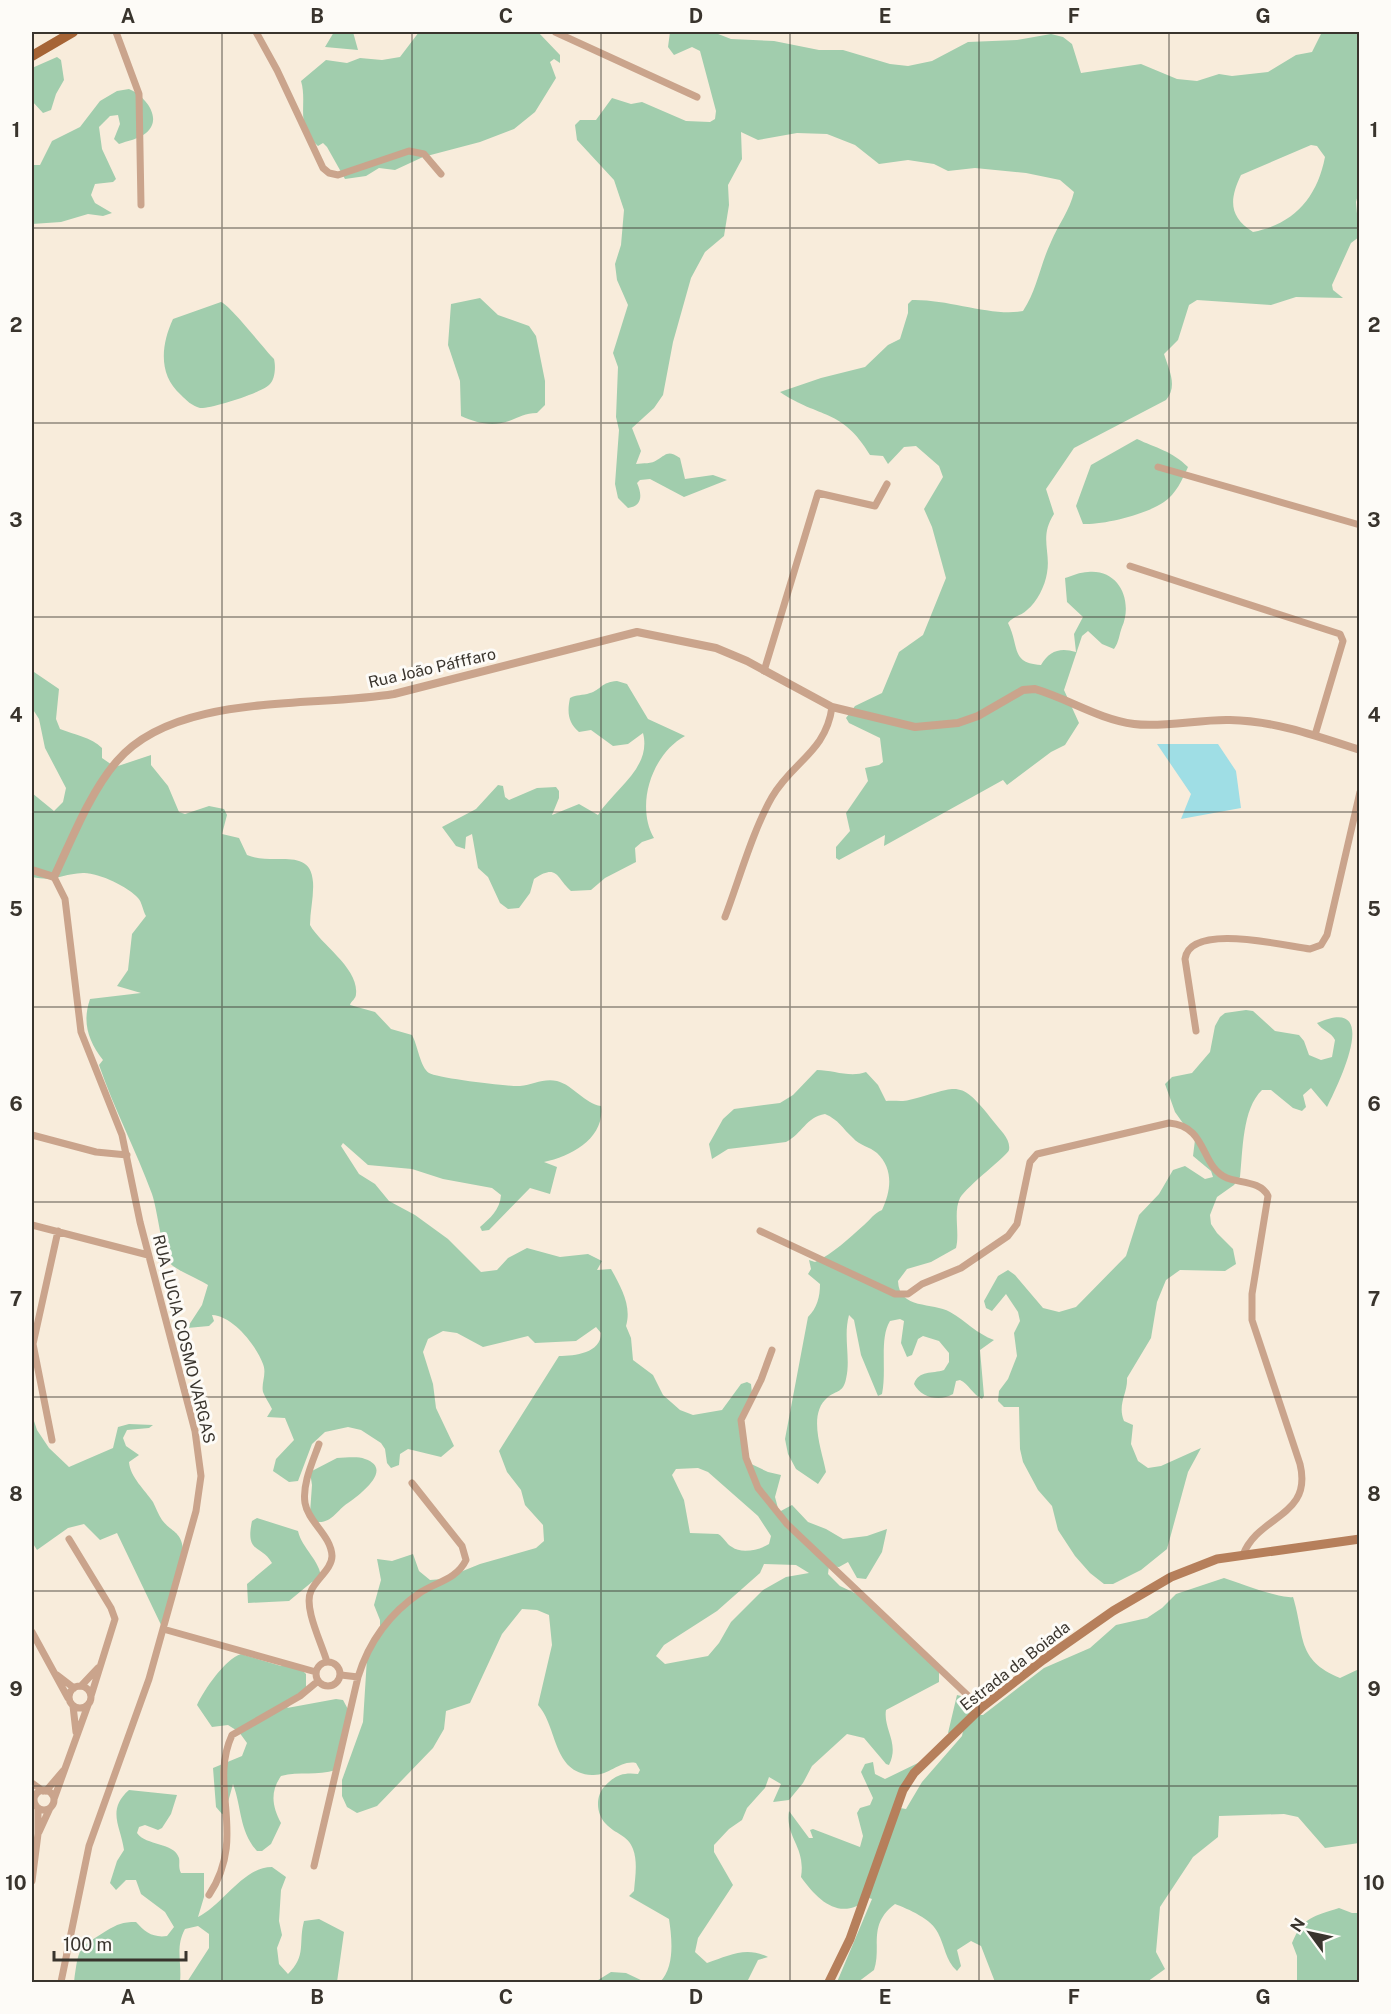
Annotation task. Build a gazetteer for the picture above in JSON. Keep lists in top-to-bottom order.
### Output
{
  "streets": {
    "main road": ["Estrada da Boiada"],
    "street": ["Rua João Páfffaro", "RUA LUCIA COSMO VARGAS"]
  },
  "crossings": [
    ["Rua João Páfffaro", "RUA LUCIA COSMO VARGAS"]
  ],
  "scale_bar": "100 m",
  "north": "top left",
  "grid": {
    "columns": [
      "A",
      "B",
      "C",
      "D",
      "E",
      "F",
      "G"
    ],
    "rows": [
      "1",
      "2",
      "3",
      "4",
      "5",
      "6",
      "7",
      "8",
      "9",
      "10"
    ]
  }
}
